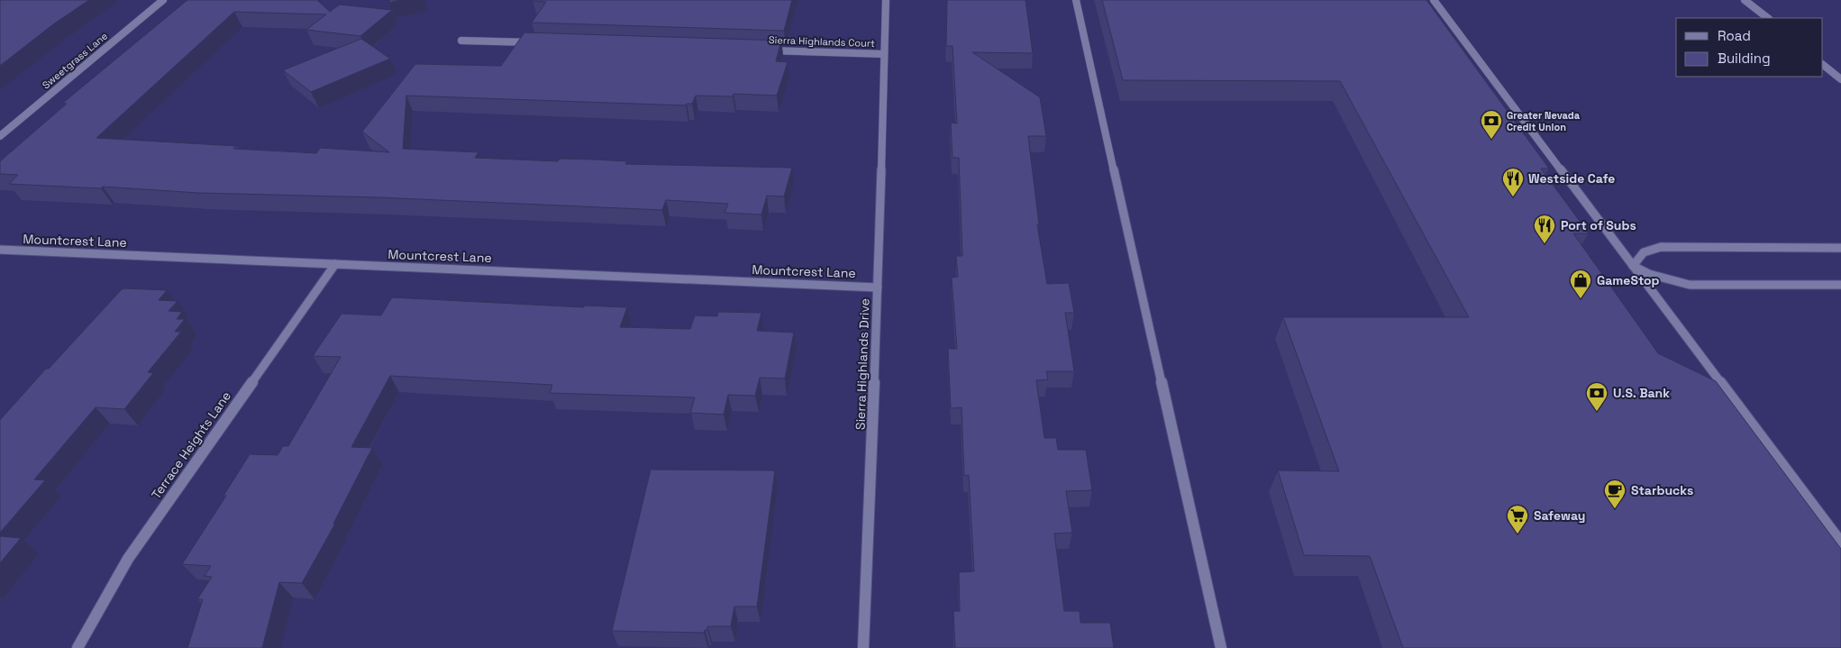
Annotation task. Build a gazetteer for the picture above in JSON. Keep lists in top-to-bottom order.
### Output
{
  "streets": {
    "street": [
      "Sierra Highlands Court",
      "Sweetgrass Lane",
      "Mountcrest Lane",
      "Sierra Highlands Drive",
      "Terrace Heights Lane"
    ]
  },
  "crossings": [
    ["Sierra Highlands Court", "Sierra Highlands Drive"],
    ["Mountcrest Lane", "Sierra Highlands Drive"],
    ["Mountcrest Lane", "Terrace Heights Lane"]
  ],
  "places": {
    "bank": ["Greater Nevada Credit Union", "U.S. Bank"],
    "restaurant": ["Westside Cafe", "Port of Subs"],
    "shop": ["GameStop"],
    "cafe": ["Starbucks"],
    "supermarket": ["Safeway"]
  },
  "legend": ["Road", "Building"]
}
